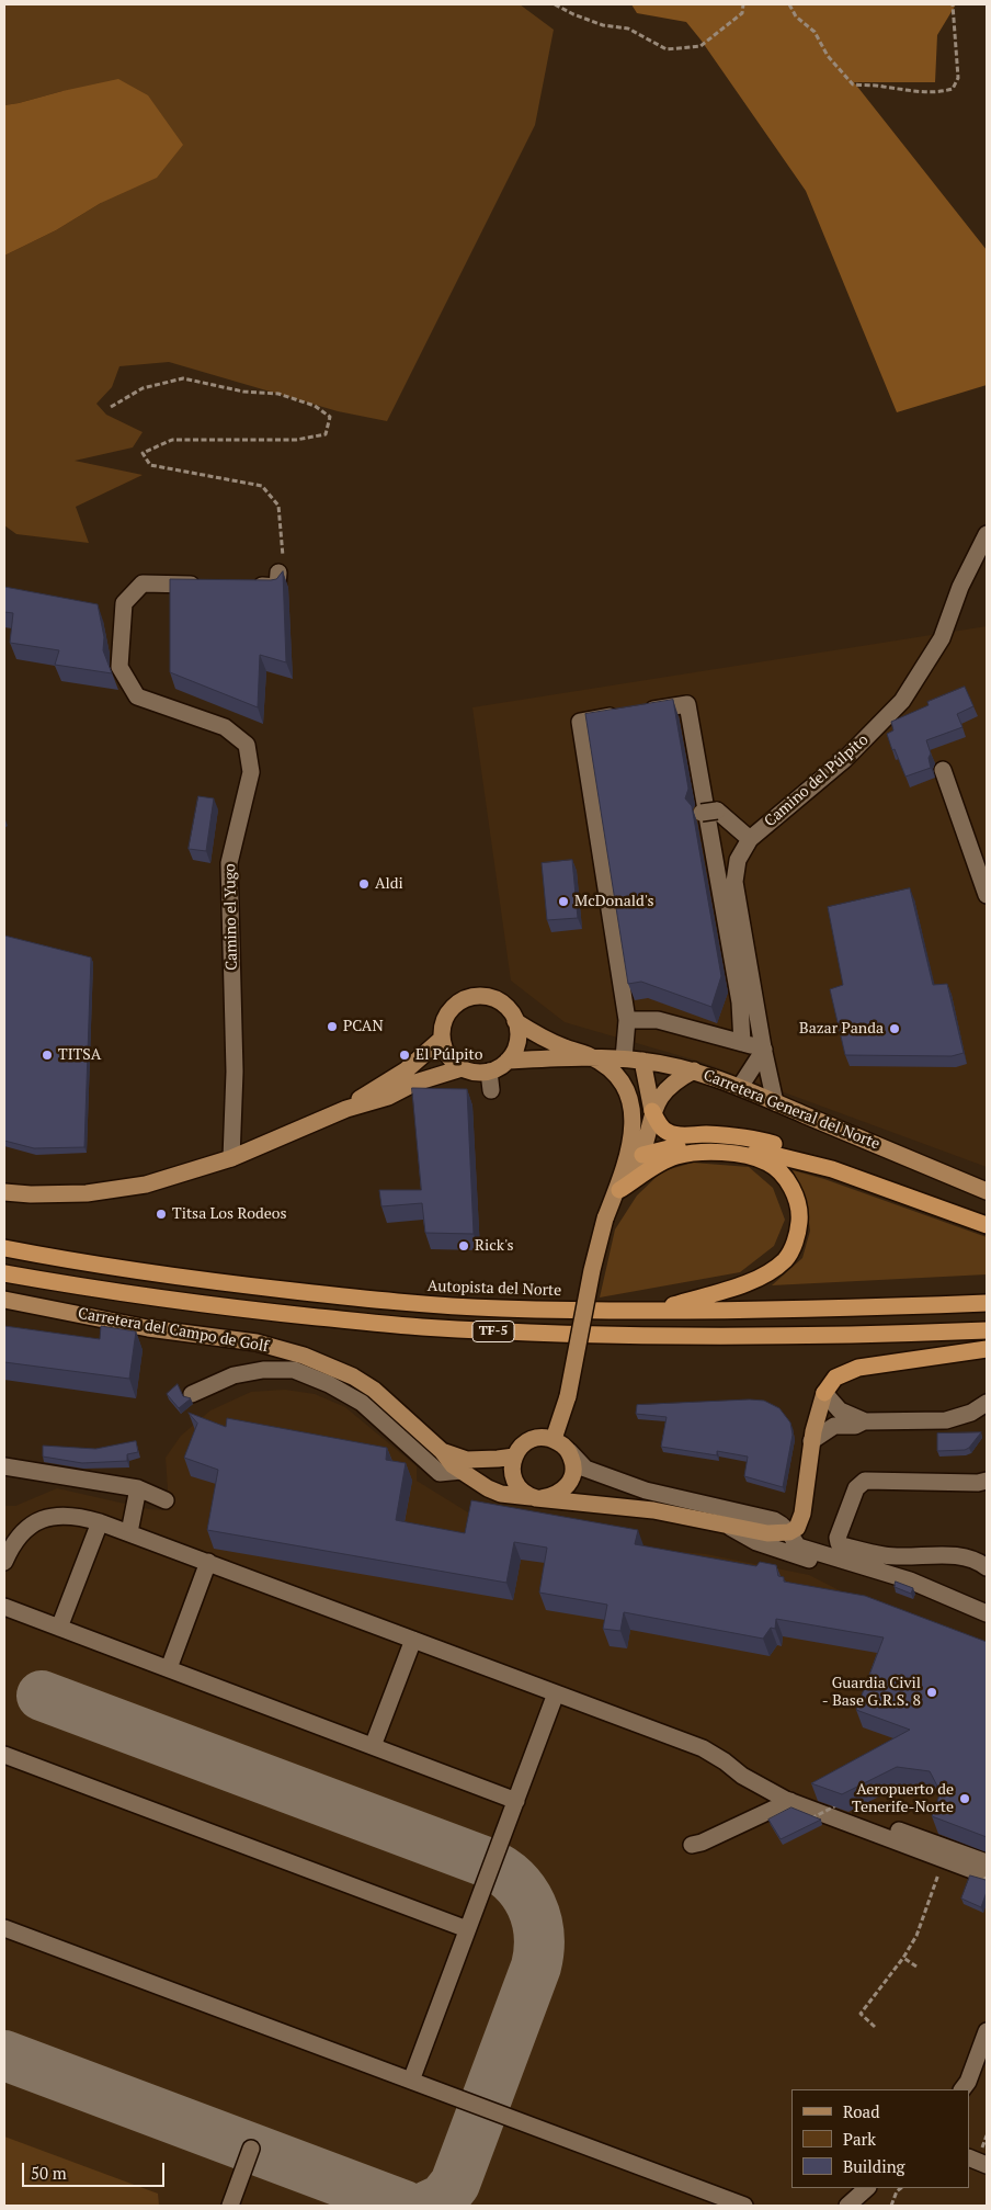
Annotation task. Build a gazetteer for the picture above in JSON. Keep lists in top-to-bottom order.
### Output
{
  "streets": {
    "highway": ["Autopista del Norte", "TF-5"],
    "main road": ["Carretera General del Norte", "Carretera del Campo de Golf"],
    "street": ["Camino del Púlpito", "Camino el Yugo"]
  },
  "crossings": [
    ["Camino del Púlpito", "Carretera General del Norte"]
  ],
  "places": [
    "Aldi",
    "McDonald's",
    "PCAN",
    "Bazar Panda",
    "TITSA",
    "El Púlpito",
    "Titsa Los Rodeos",
    "Rick's",
    "Guardia Civil - Base G.R.S. 8",
    "Aeropuerto de Tenerife-Norte"
  ],
  "legend": ["Road", "Park", "Building"],
  "scale_bar": "50 m"
}
